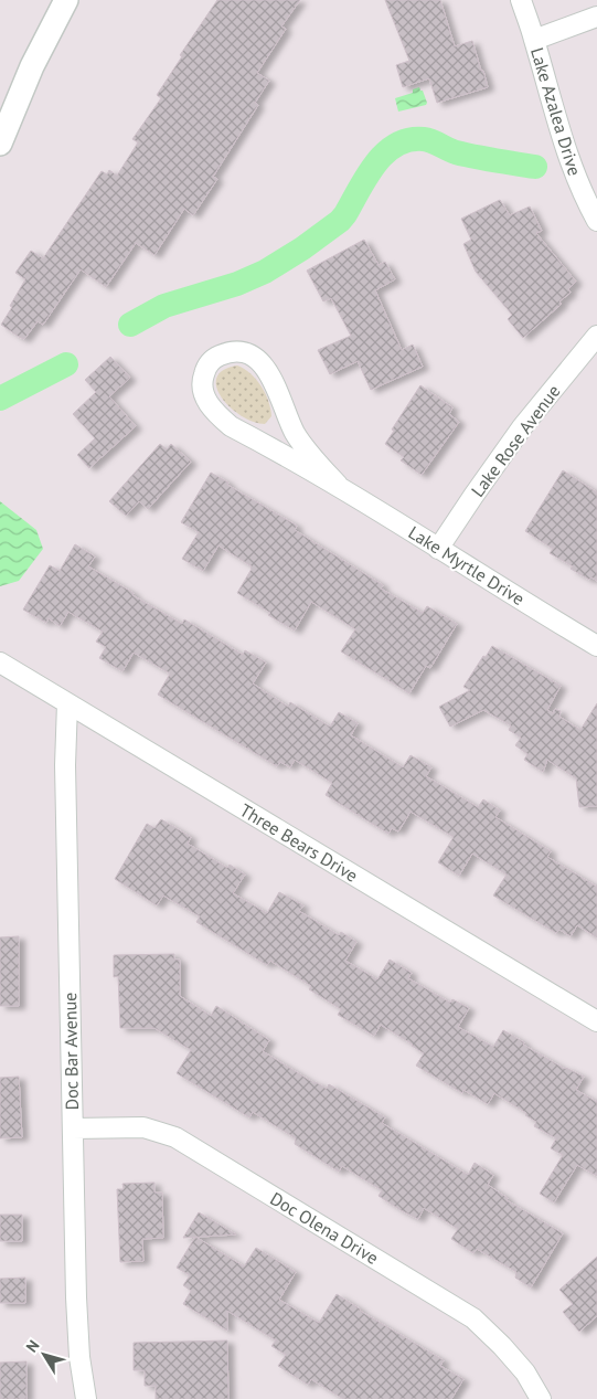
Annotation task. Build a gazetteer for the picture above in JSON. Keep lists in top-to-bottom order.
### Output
{
  "streets": {
    "street": [
      "Lake Azalea Drive",
      "Lake Rose Avenue",
      "Lake Myrtle Drive",
      "Three Bears Drive",
      "Doc Bar Avenue",
      "Doc Olena Drive"
    ]
  },
  "crossings": [
    ["Lake Rose Avenue", "Lake Myrtle Drive"],
    ["Three Bears Drive", "Doc Bar Avenue"],
    ["Doc Bar Avenue", "Doc Olena Drive"]
  ],
  "north": "top left"
}
